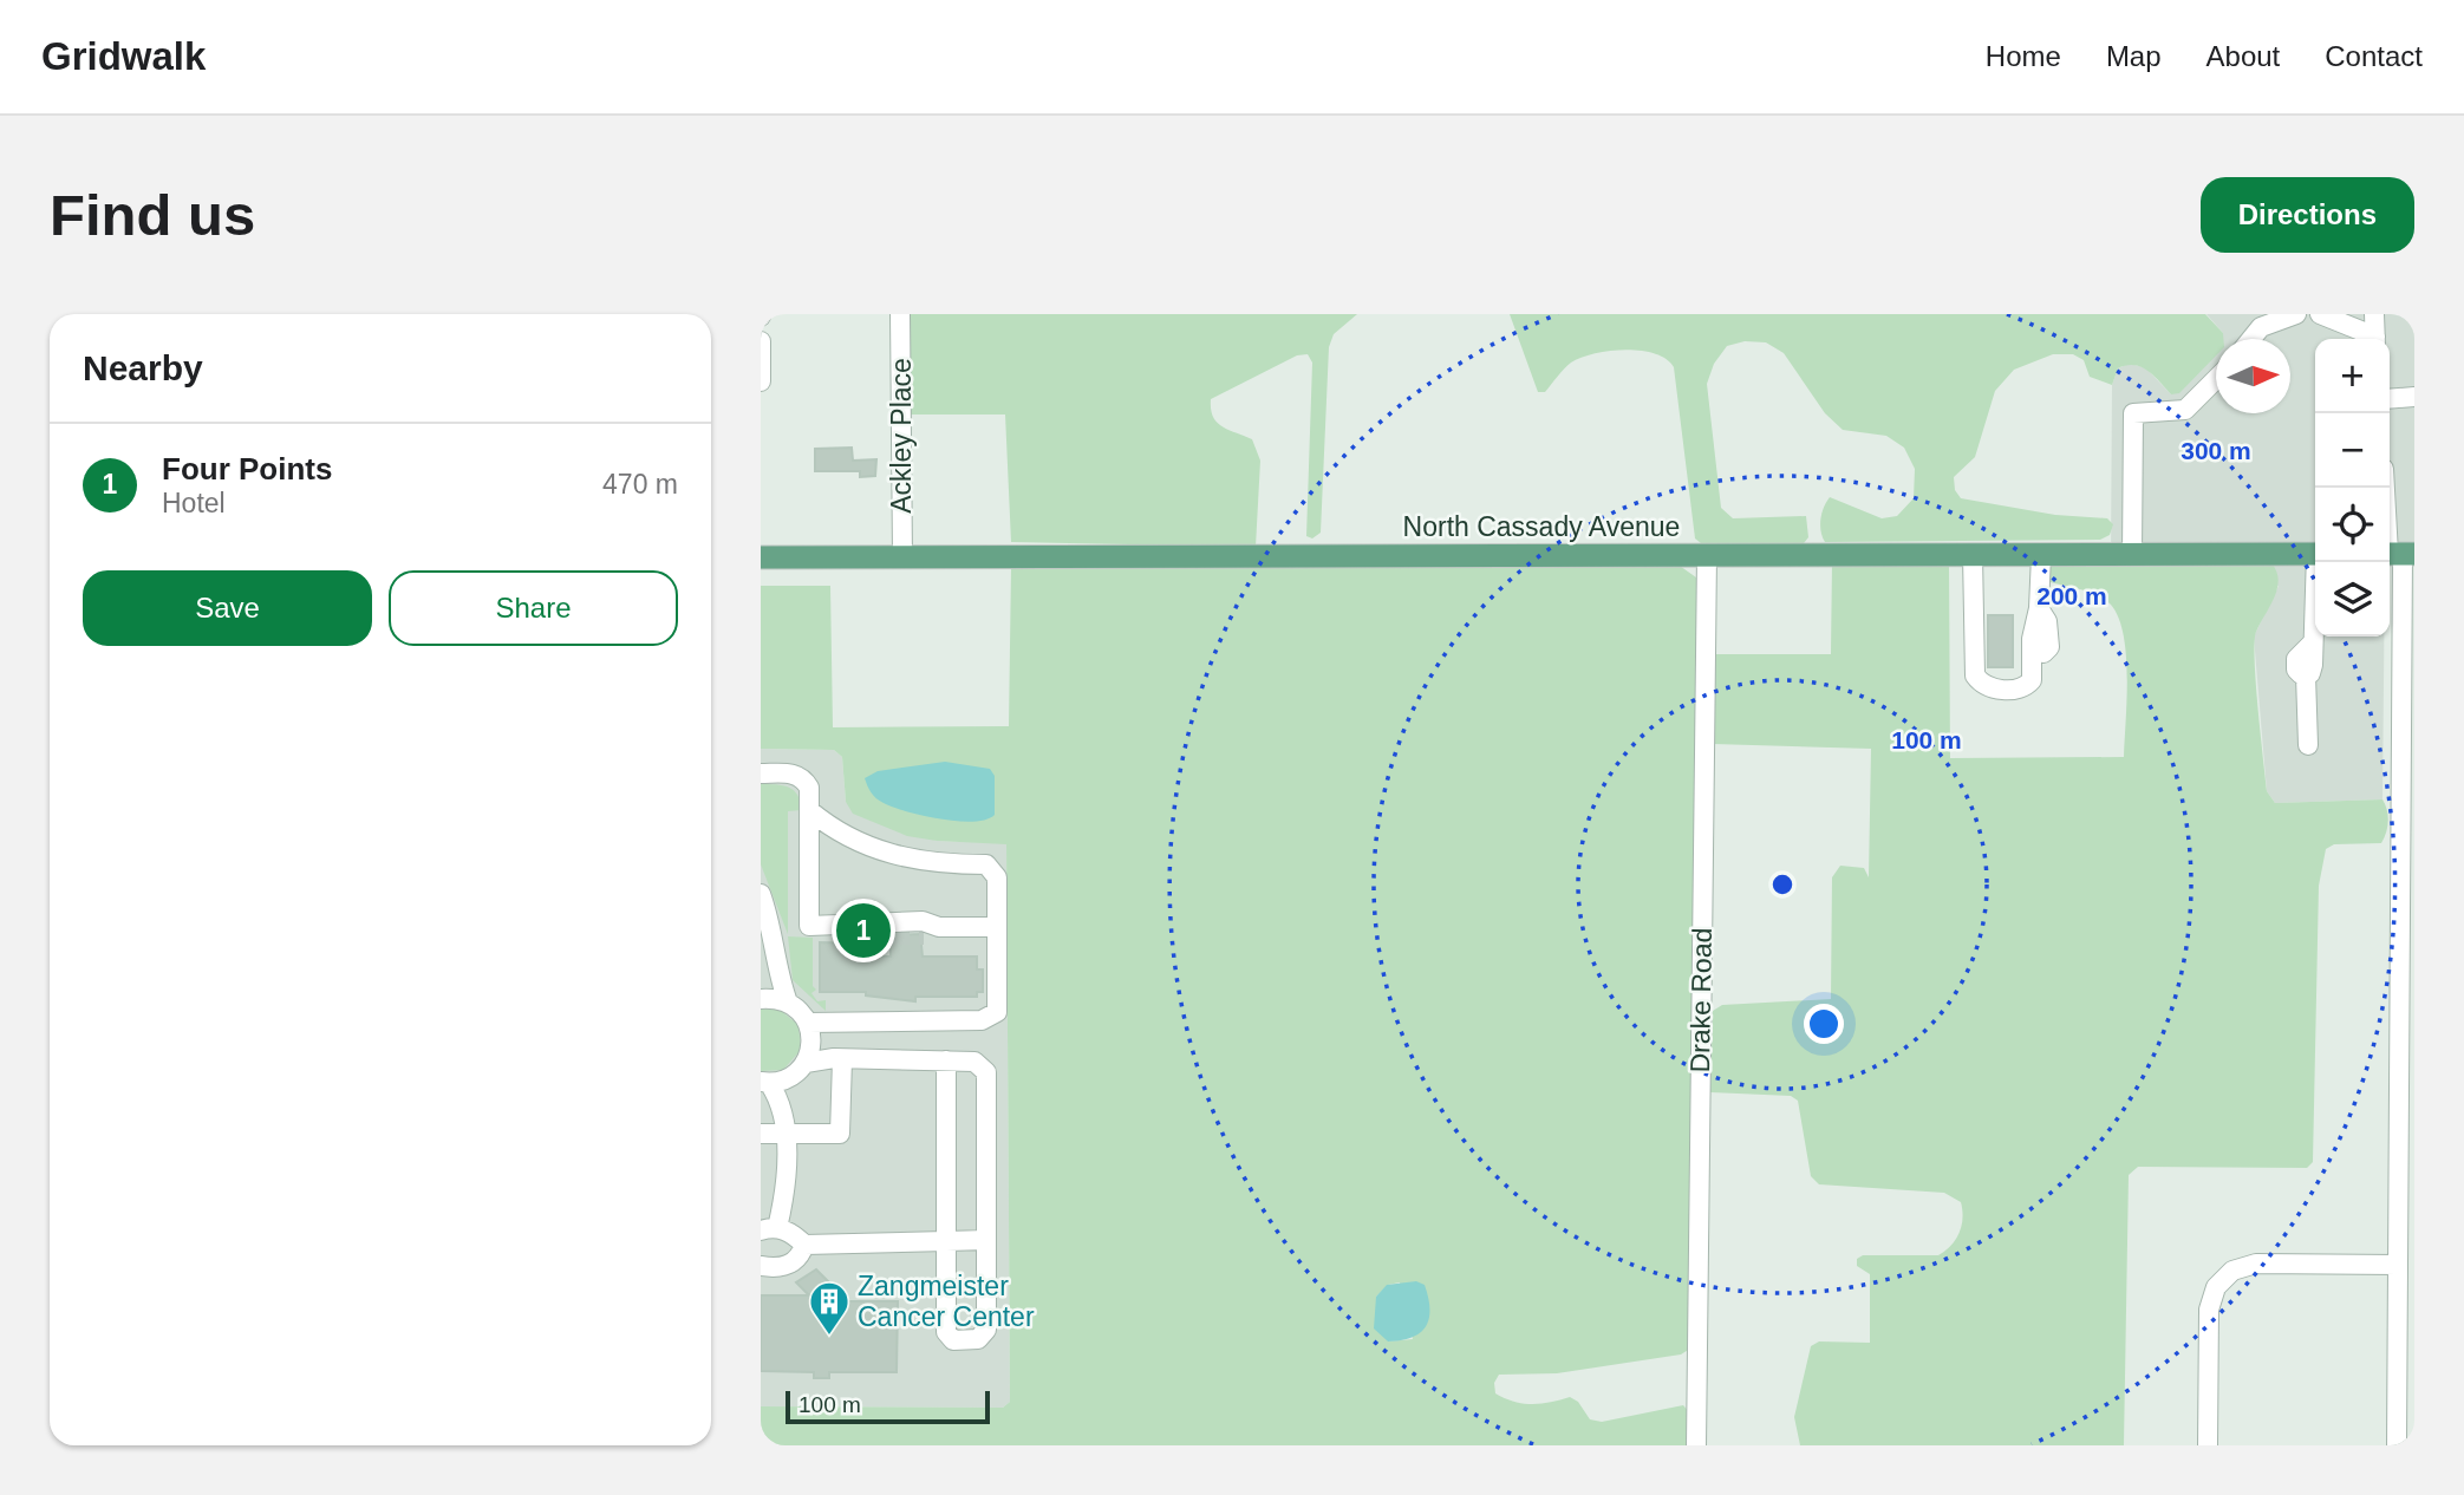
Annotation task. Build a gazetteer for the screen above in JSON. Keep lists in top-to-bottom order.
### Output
{
  "streets": {
    "main road": ["North Cassady Avenue"],
    "street": ["Ackley Place", "Drake Road"]
  },
  "crossings": [
    ["Ackley Place", "North Cassady Avenue"],
    ["North Cassady Avenue", "Drake Road"]
  ],
  "places": {
    "building": ["Zangmeister Cancer Center"]
  },
  "scale_bar": "100 m",
  "north": "right",
  "page": {
    "header": "Gridwalk",
    "nav": [
      "Home",
      "Map",
      "About",
      "Contact"
    ],
    "buttons": [
      "Directions",
      ["Save", "Share"]
    ],
    "title": "Find us",
    "heading": "Nearby",
    "map_buttons": ["+", "−"],
    "list": [
      {
        "mark": "1",
        "name": "Four Points",
        "note": "Hotel",
        "value": "470 m"
      }
    ],
    "pins": "1",
    "scale": "100 m"
  },
  "rings": ["300 m", "200 m", "100 m"]
}
